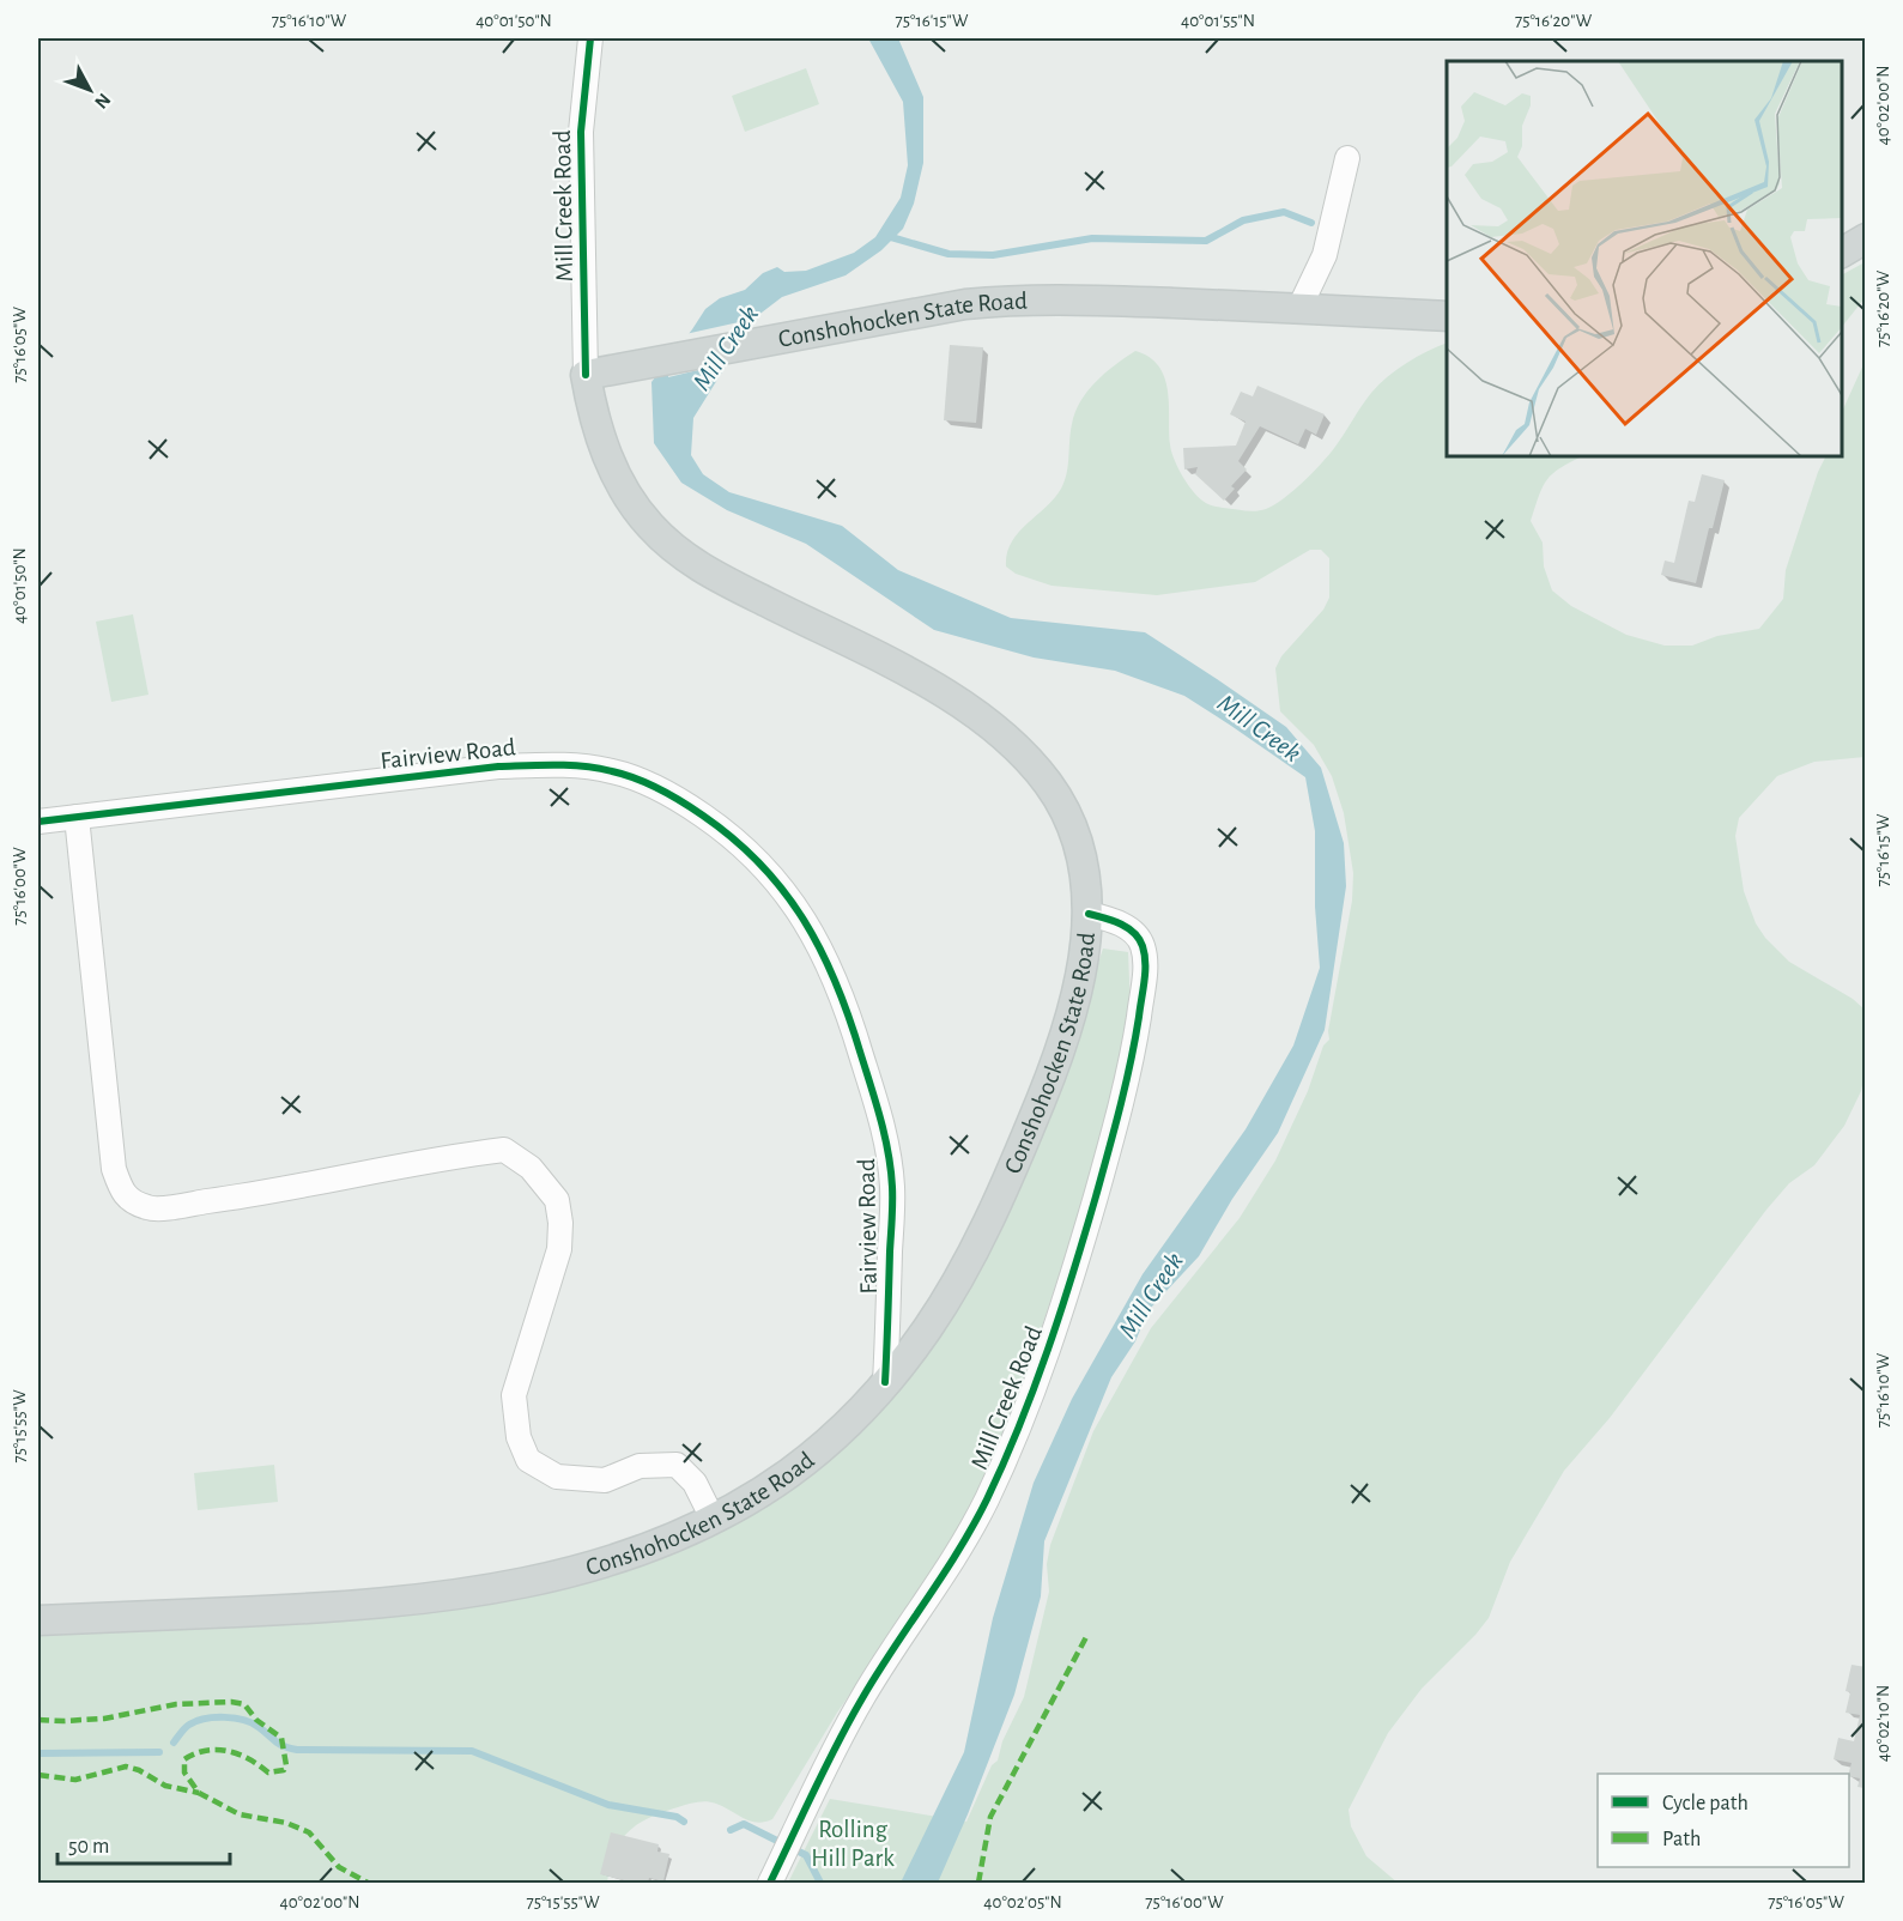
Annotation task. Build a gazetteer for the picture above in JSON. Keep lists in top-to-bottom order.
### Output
{
  "streets": {
    "main road": ["Conshohocken State Road"],
    "street": ["Mill Creek Road", "Fairview Road"]
  },
  "crossings": [
    ["Mill Creek Road", "Conshohocken State Road"],
    ["Conshohocken State Road", "Fairview Road"]
  ],
  "water": ["Mill Creek"],
  "parks": ["Rolling Hill Park"],
  "legend": ["Cycle path", "Path"],
  "scale_bar": "50 m",
  "north": "bottom right",
  "coordinates": [
    "75°16'10\"W",
    "40°01'50\"N",
    "75°16'15\"W",
    "40°01'55\"N",
    "75°16'20\"W",
    "40°02'00\"N",
    "75°16'05\"W",
    "75°16'00\"W",
    "75°15'55\"W",
    "40°02'10\"N",
    "40°02'05\"N"
  ]
}
